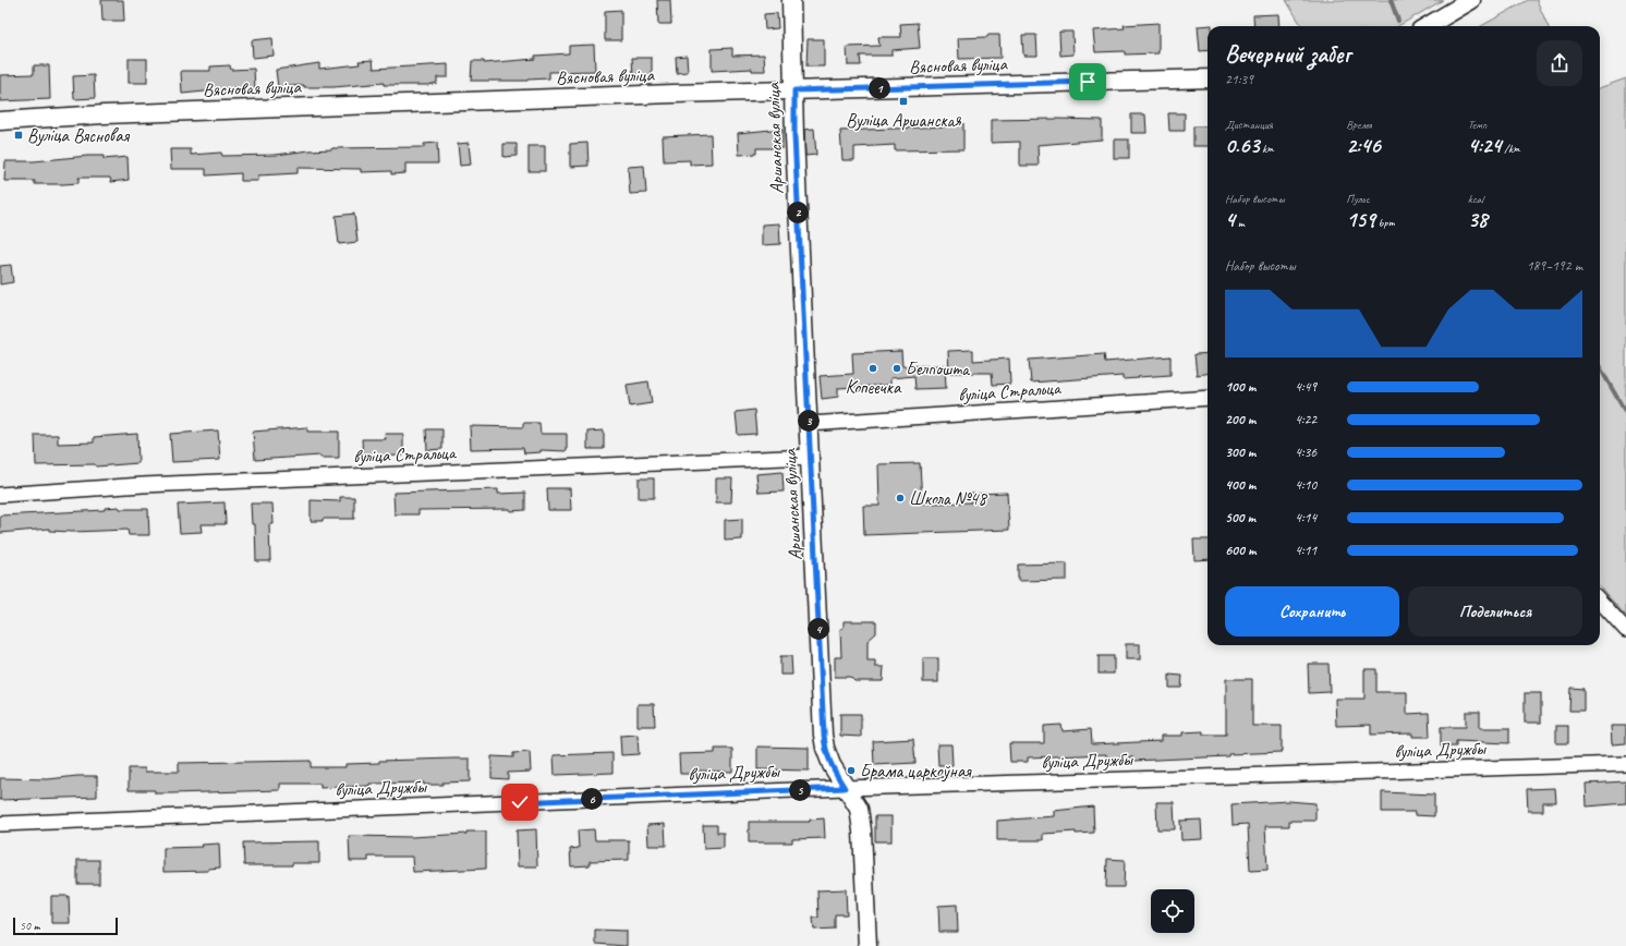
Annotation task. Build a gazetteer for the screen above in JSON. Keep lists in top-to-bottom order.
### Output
{
  "streets": {
    "street": [
      "Вясновая вуліца",
      "Аршанская вуліца",
      "вуліца Стральца",
      "вуліца Дружбы"
    ]
  },
  "crossings": [
    ["Вясновая вуліца", "Аршанская вуліца"],
    ["Аршанская вуліца", "вуліца Стральца"],
    ["Аршанская вуліца", "вуліца Дружбы"]
  ],
  "places": {
    "transit": ["Вуліца Аршанская", "Вуліца Вясновая"],
    "other": [
      "Копеечка",
      "Белпошта",
      "Школа №48",
      "Брама царкоўная"
    ]
  },
  "scale_bar": "50 m",
  "page": {
    "heading": ["Вечерний забег", "21:39"],
    "pins": [
      "1",
      "2",
      "3",
      "4",
      "5",
      "6"
    ],
    "stats": [
      ["Дистанция", "0.63 km"],
      ["Время", "2:46"],
      ["Темп", "4:24 /km"],
      ["Набор высоты", "4 m"],
      ["Пульс", "159 bpm"],
      ["kcal", "38"]
    ],
    "chart": ["Набор высоты", "189–192 m"],
    "list": [
      {
        "name": "100 m",
        "note": "4:49"
      },
      {
        "name": "200 m",
        "note": "4:22"
      },
      {
        "name": "300 m",
        "note": "4:36"
      },
      {
        "name": "400 m",
        "note": "4:10"
      },
      {
        "name": "500 m",
        "note": "4:14"
      },
      {
        "name": "600 m",
        "note": "4:11"
      }
    ],
    "buttons": ["Сохранить", "Поделиться"],
    "scale": "50 m"
  }
}
